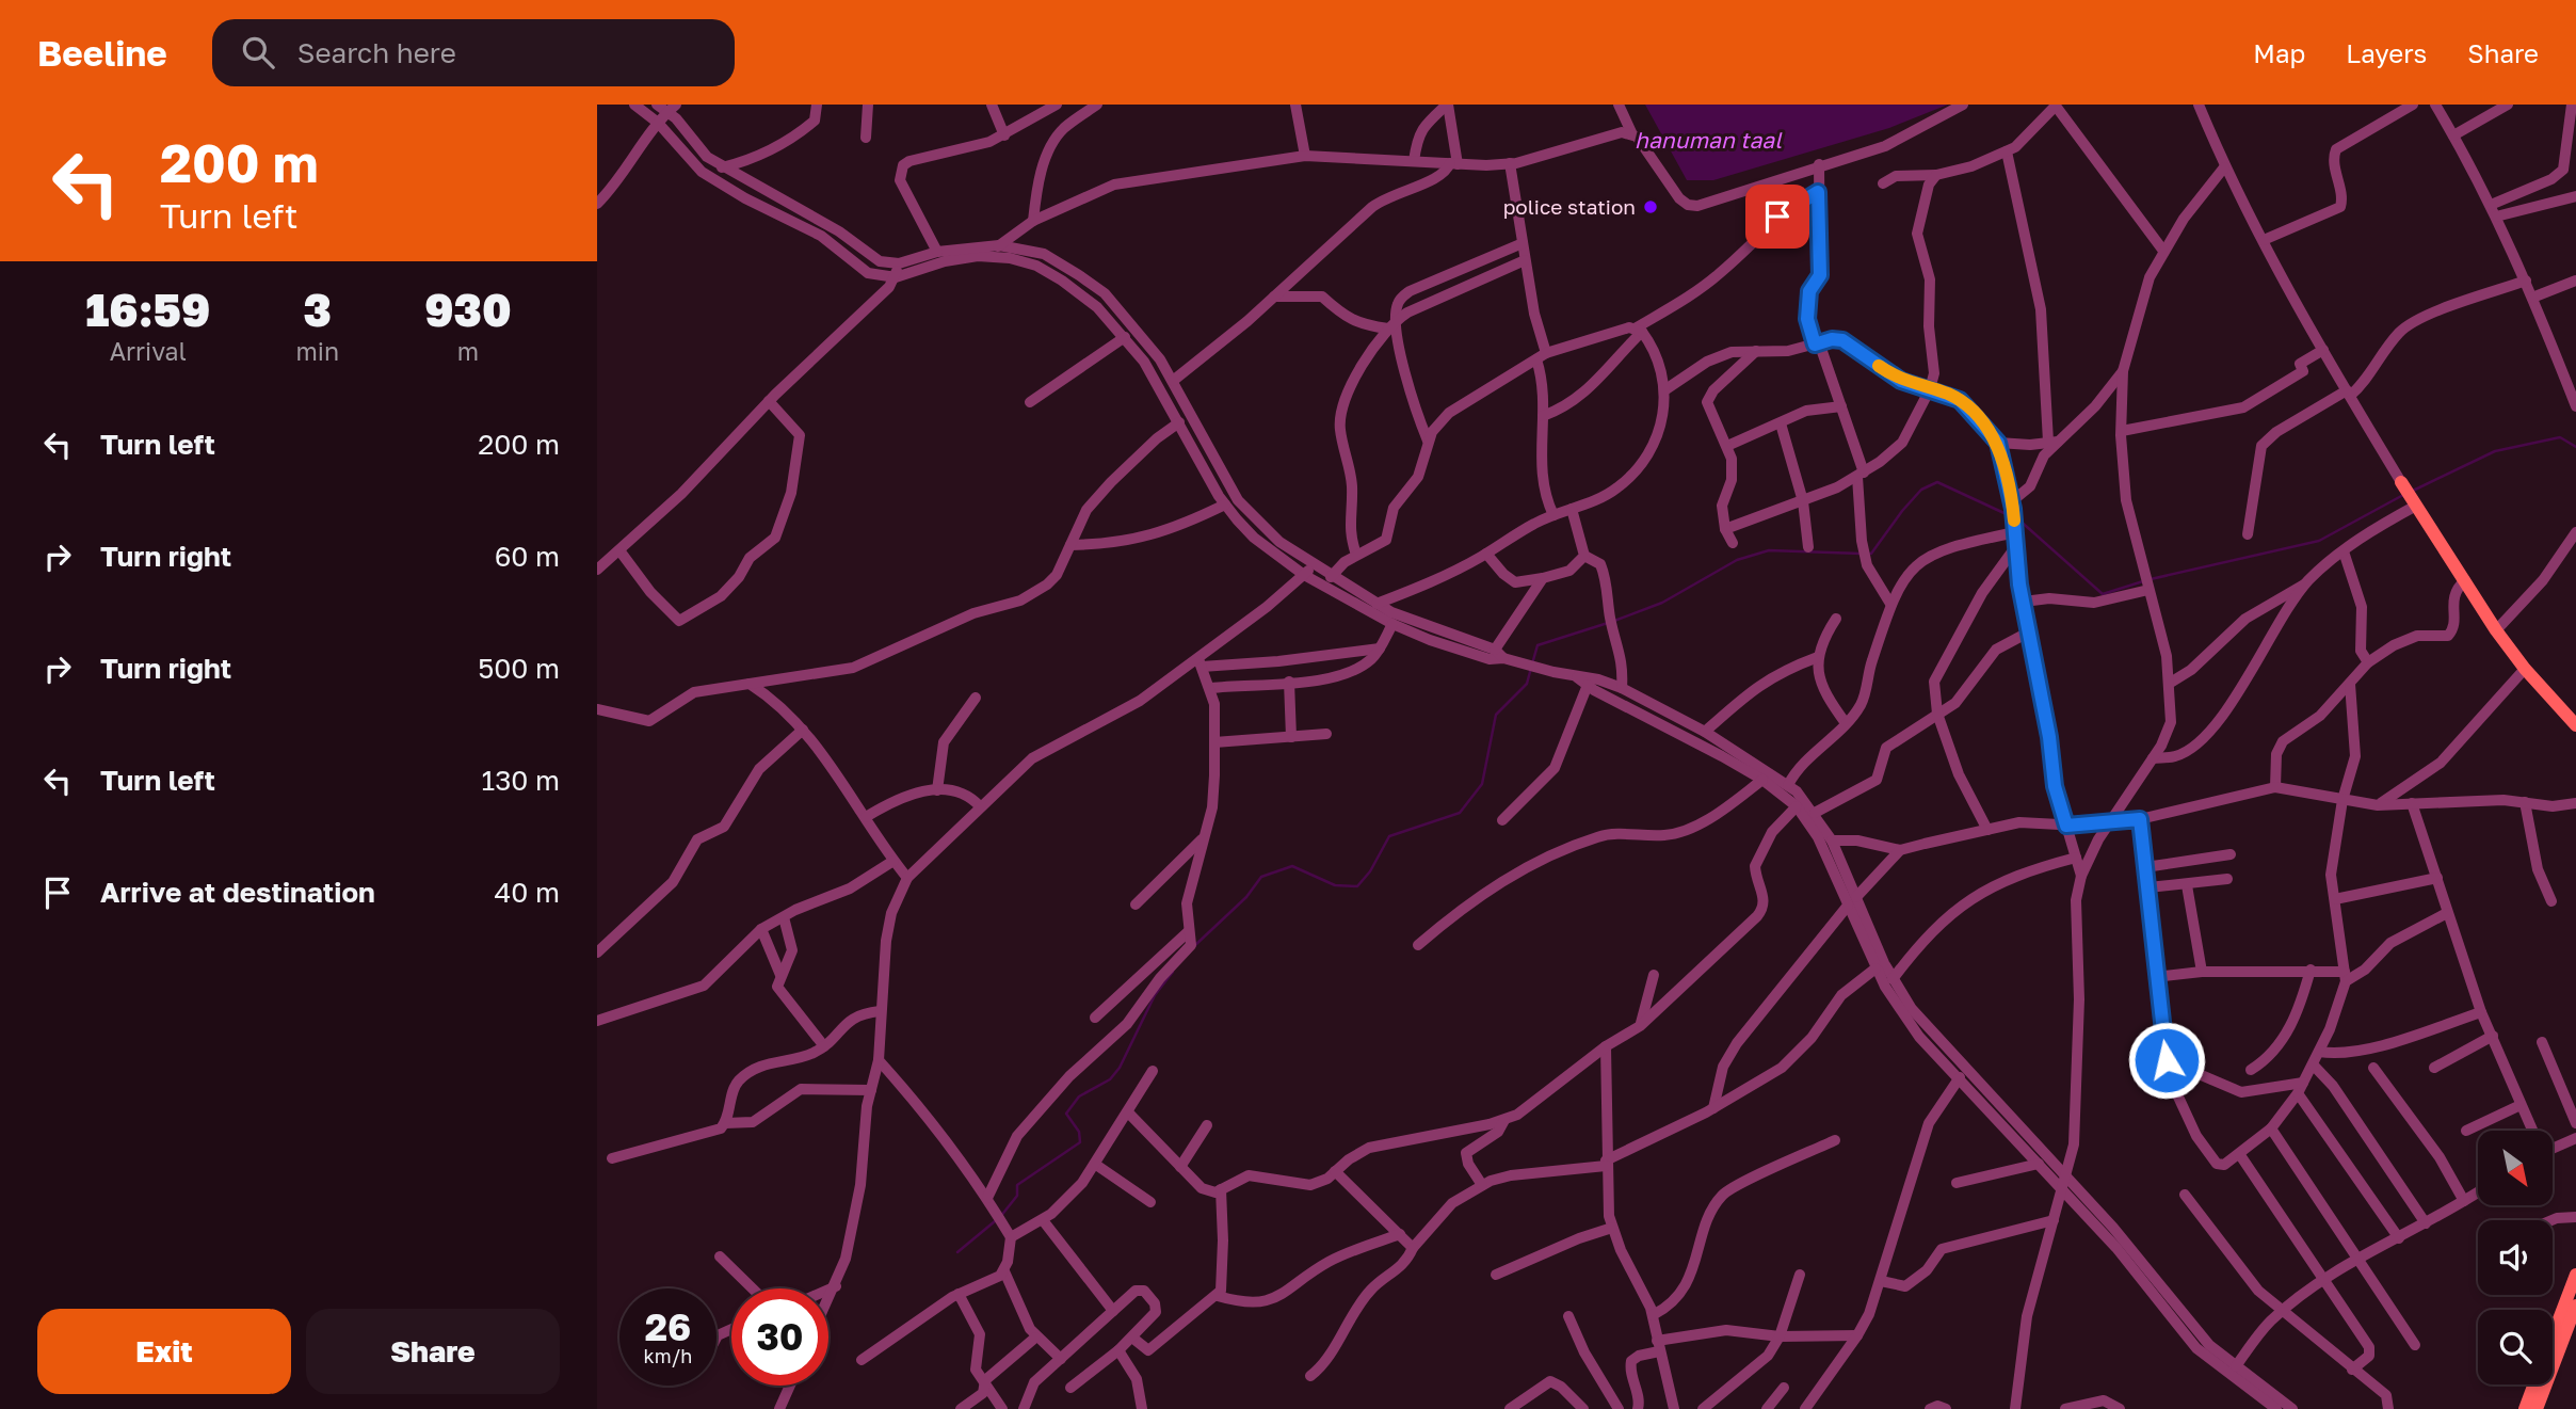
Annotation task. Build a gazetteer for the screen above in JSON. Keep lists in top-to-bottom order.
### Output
{
  "water": ["hanuman taal"],
  "places": ["police station"],
  "north": "bottom right",
  "page": {
    "header": "Beeline",
    "search": "Search here",
    "nav": ["Map", "Layers", "Share"],
    "turn": ["200 m", "Turn left"],
    "eta": [
      "16:59",
      "Arrival",
      "3",
      "min",
      "930",
      "m"
    ],
    "list": [
      {
        "name": "Turn left",
        "value": "200 m"
      },
      {
        "name": "Turn right",
        "value": "60 m"
      },
      {
        "name": "Turn right",
        "value": "500 m"
      },
      {
        "name": "Turn left",
        "value": "130 m"
      },
      {
        "name": "Arrive at destination",
        "value": "40 m"
      }
    ],
    "speed": "26 km/h",
    "limit": "30",
    "buttons": ["Exit", "Share"]
  }
}
